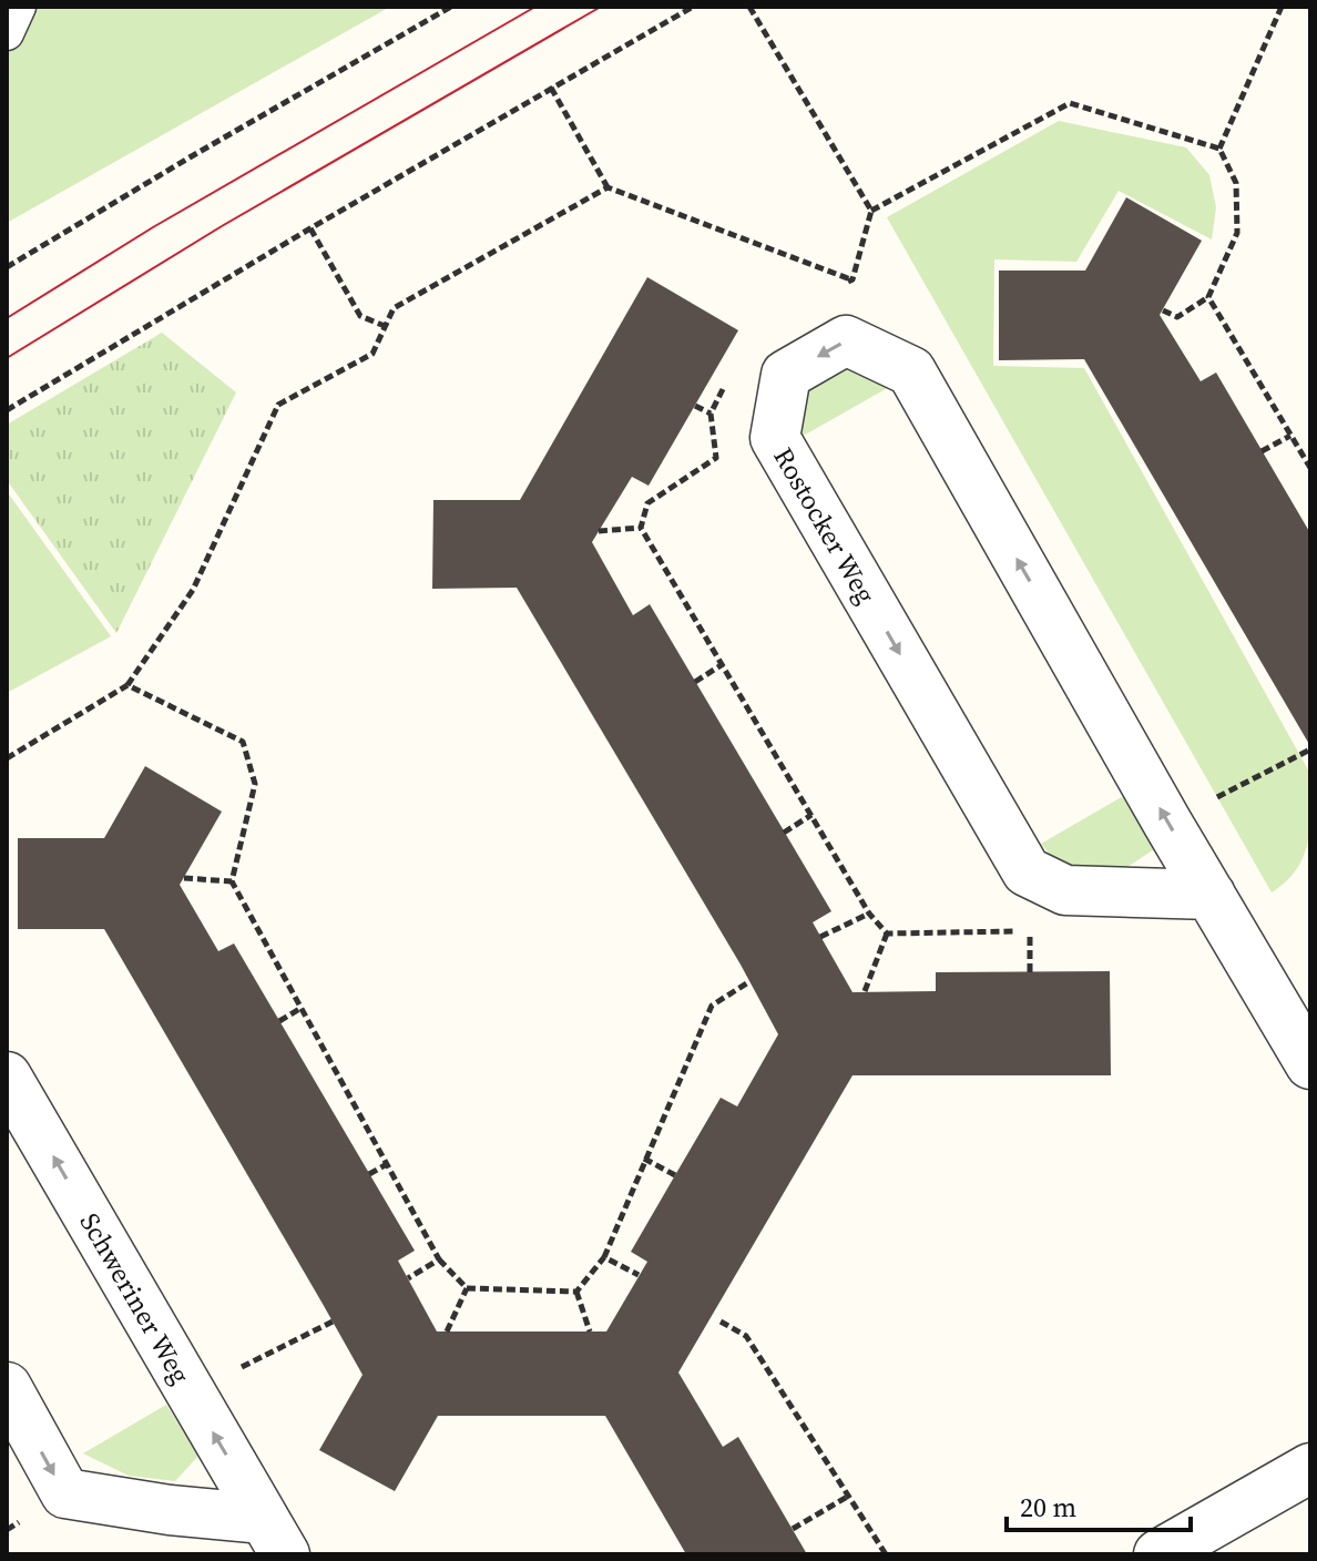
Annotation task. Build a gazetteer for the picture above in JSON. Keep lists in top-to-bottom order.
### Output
{
  "streets": {
    "street": ["Rostocker Weg", "Schweriner Weg"]
  },
  "scale_bar": "20 m"
}
